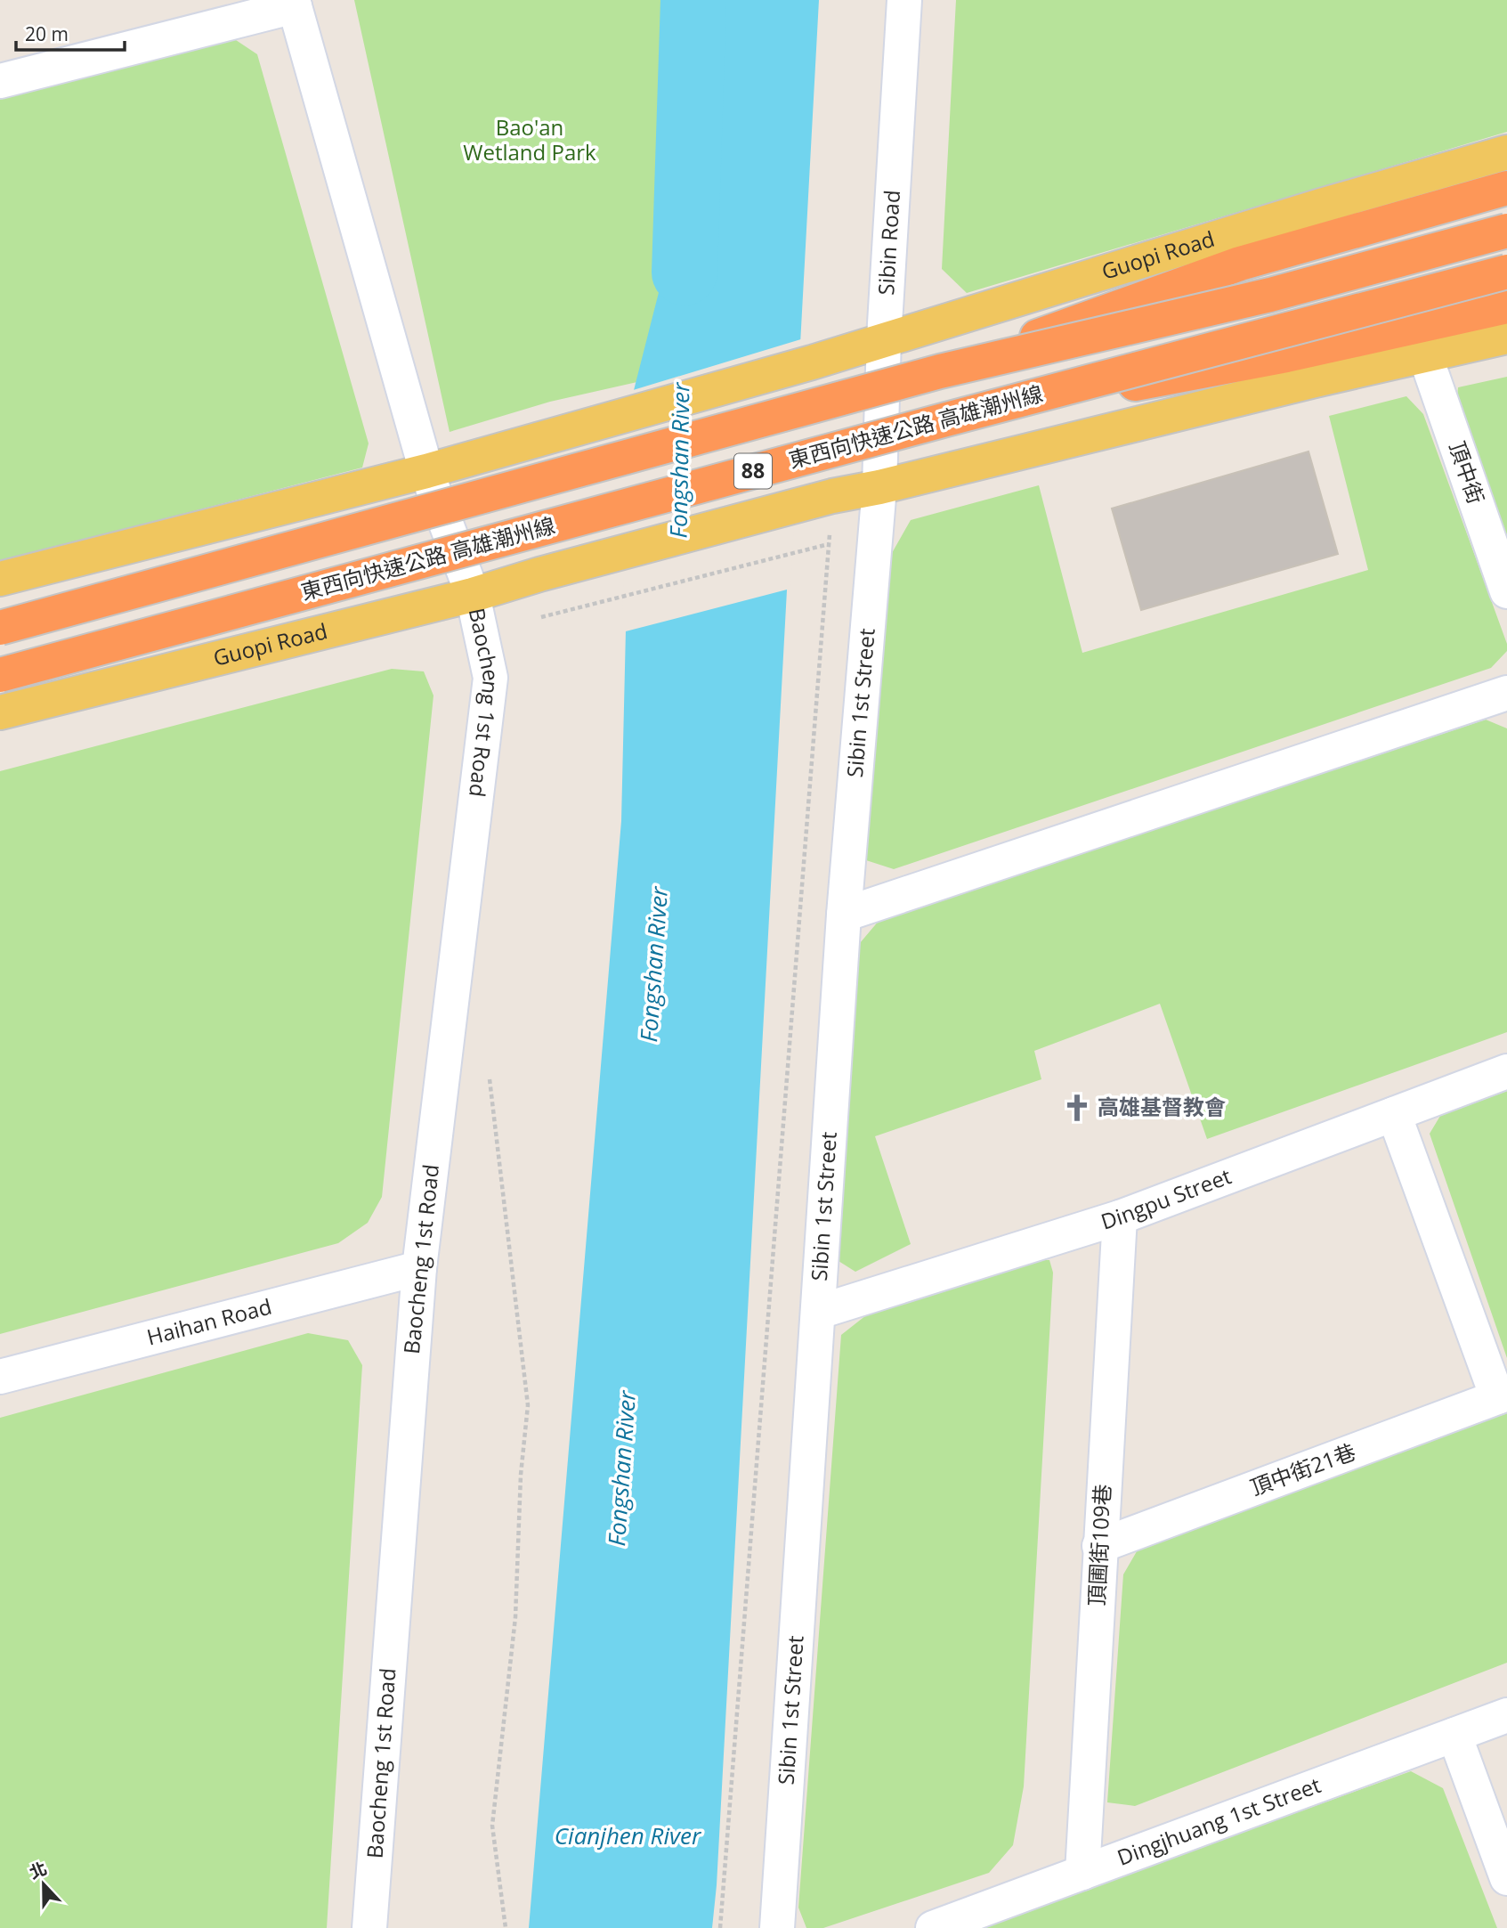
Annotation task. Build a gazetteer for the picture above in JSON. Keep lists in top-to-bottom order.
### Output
{
  "streets": {
    "highway": ["東西向快速公路 高雄潮州線", "88"],
    "main road": ["Guopi Road"],
    "street": [
      "Sibin Road",
      "頂中街",
      "Baocheng 1st Road",
      "Sibin 1st Street",
      "Dingpu Street",
      "Haihan Road",
      "頂中街21巷",
      "頂圃街109巷",
      "Dingjhuang 1st Street"
    ]
  },
  "crossings": [
    ["Sibin Road", "Guopi Road"],
    ["Sibin Road", "Sibin 1st Street"],
    ["Guopi Road", "Baocheng 1st Road"],
    ["Baocheng 1st Road", "Haihan Road"],
    ["Sibin 1st Street", "Dingpu Street"],
    ["Dingpu Street", "頂圃街109巷"],
    ["頂中街21巷", "頂圃街109巷"],
    ["頂圃街109巷", "Dingjhuang 1st Street"]
  ],
  "water": ["Fongshan River", "Cianjhen River"],
  "parks": ["Bao'an Wetland Park"],
  "places": {
    "church": ["高雄基督教會"]
  },
  "scale_bar": "20 m",
  "north": "top"
}
